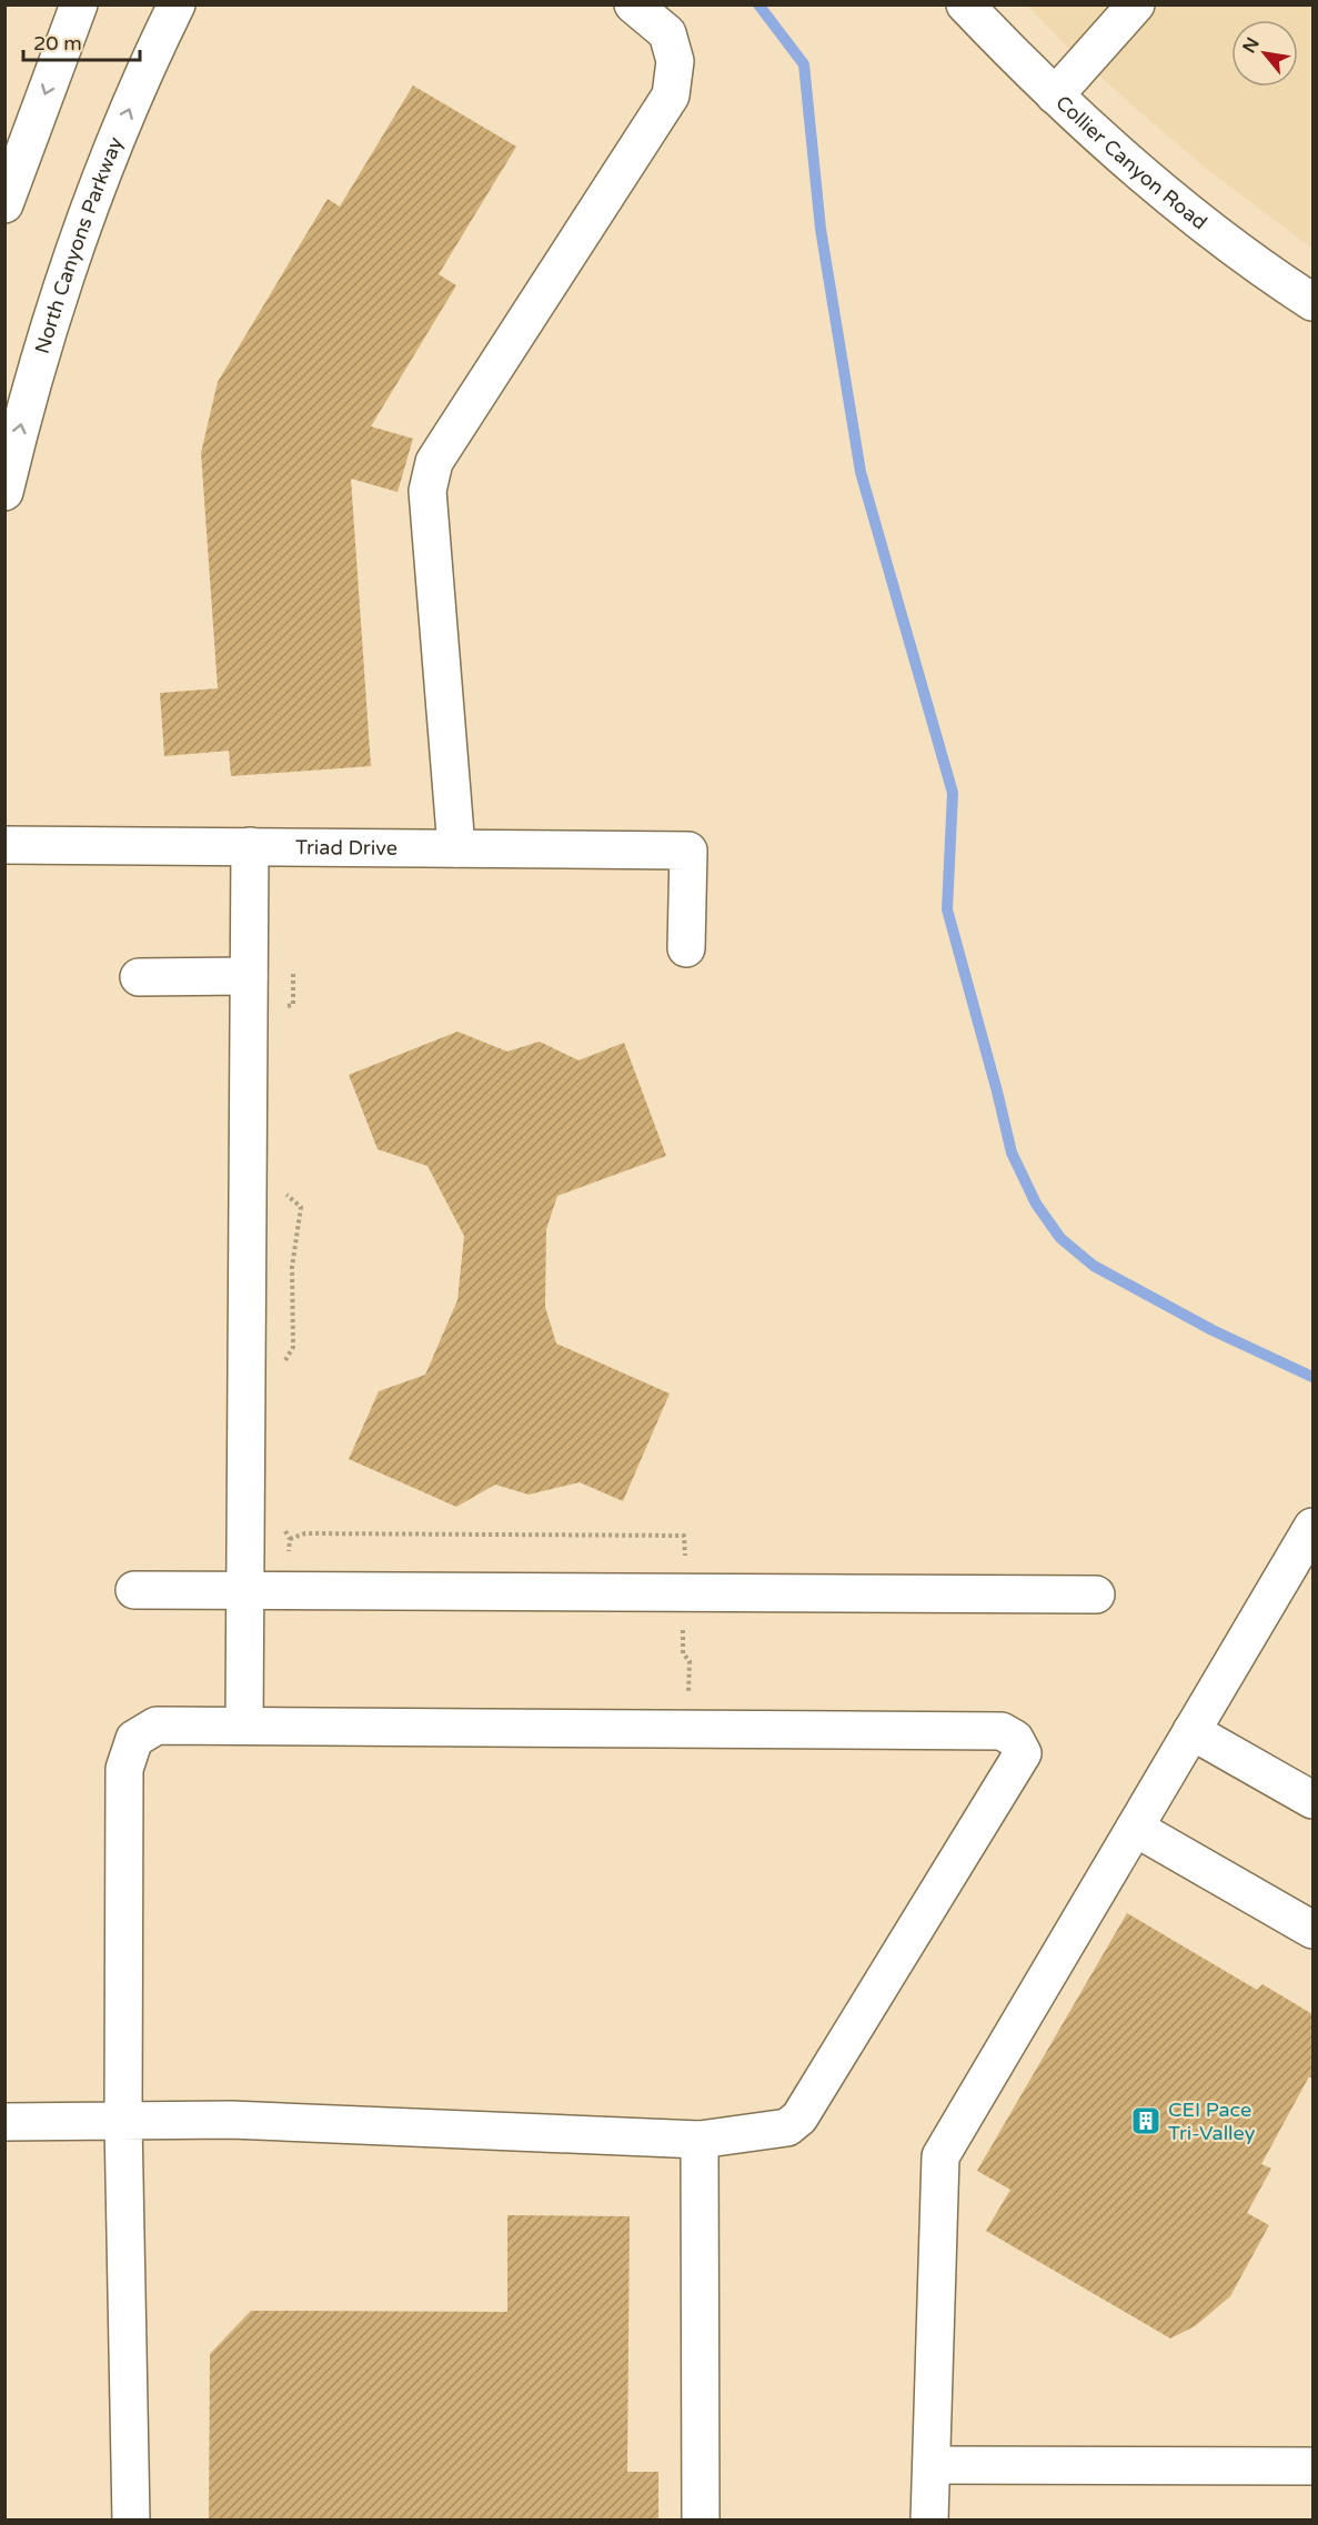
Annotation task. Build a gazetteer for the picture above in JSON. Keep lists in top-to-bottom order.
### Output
{
  "streets": {
    "street": ["Collier Canyon Road", "North Canyons Parkway", "Triad Drive"]
  },
  "places": {
    "building": ["CEI Pace Tri-Valley"]
  },
  "scale_bar": "20 m",
  "north": "top left"
}
